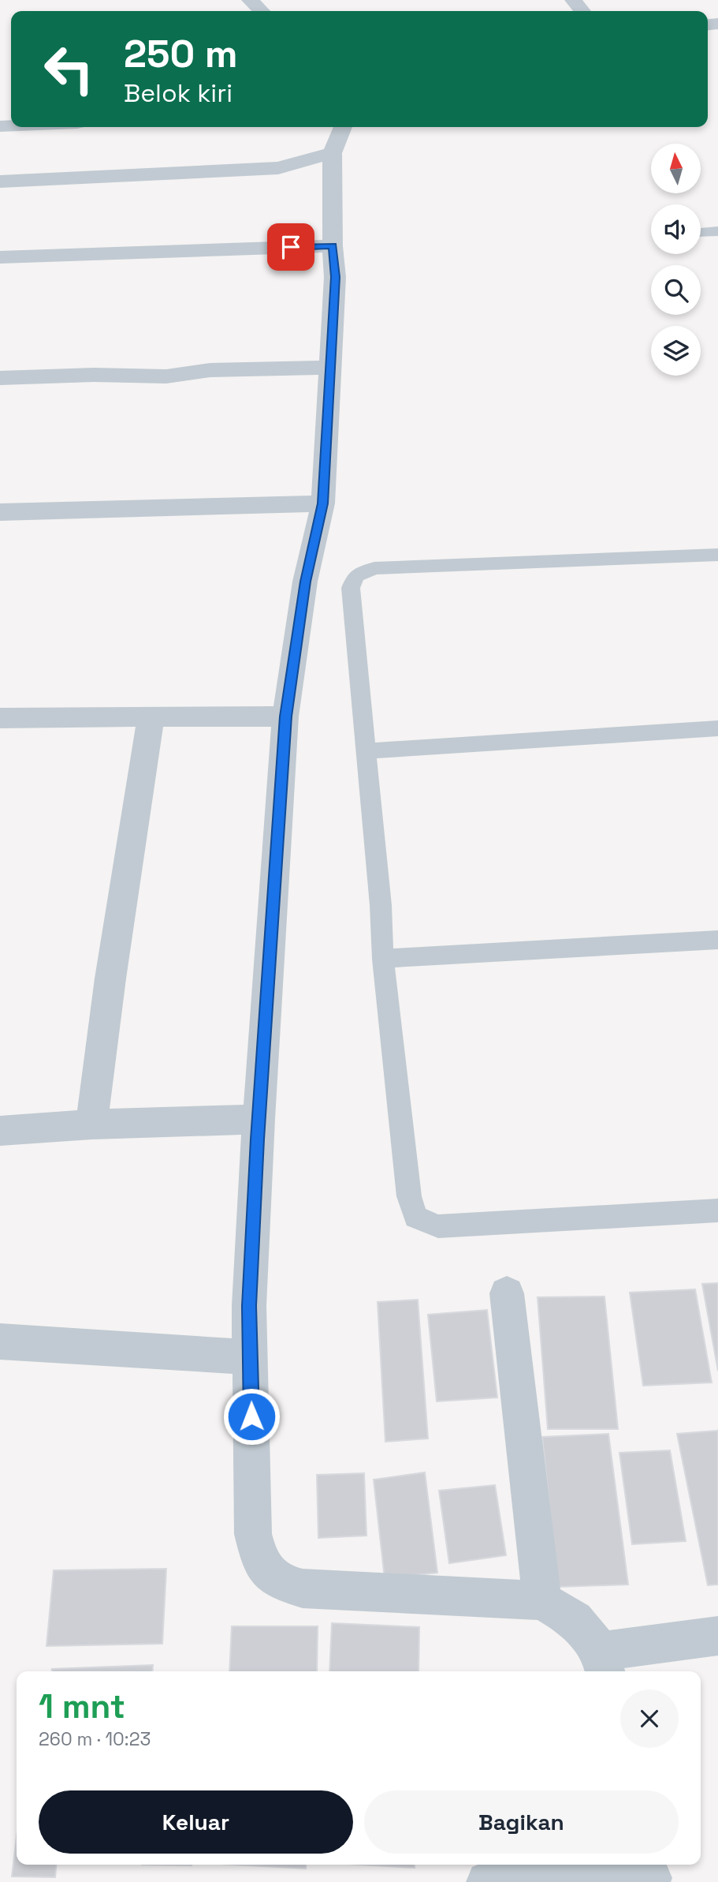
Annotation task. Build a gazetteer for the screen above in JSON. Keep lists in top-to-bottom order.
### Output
{
  "north": "top",
  "page": {
    "turn": ["250 m", "Belok kiri"],
    "heading": ["1 mnt", "260 m · 10:23"],
    "buttons": ["Keluar", "Bagikan"]
  }
}
